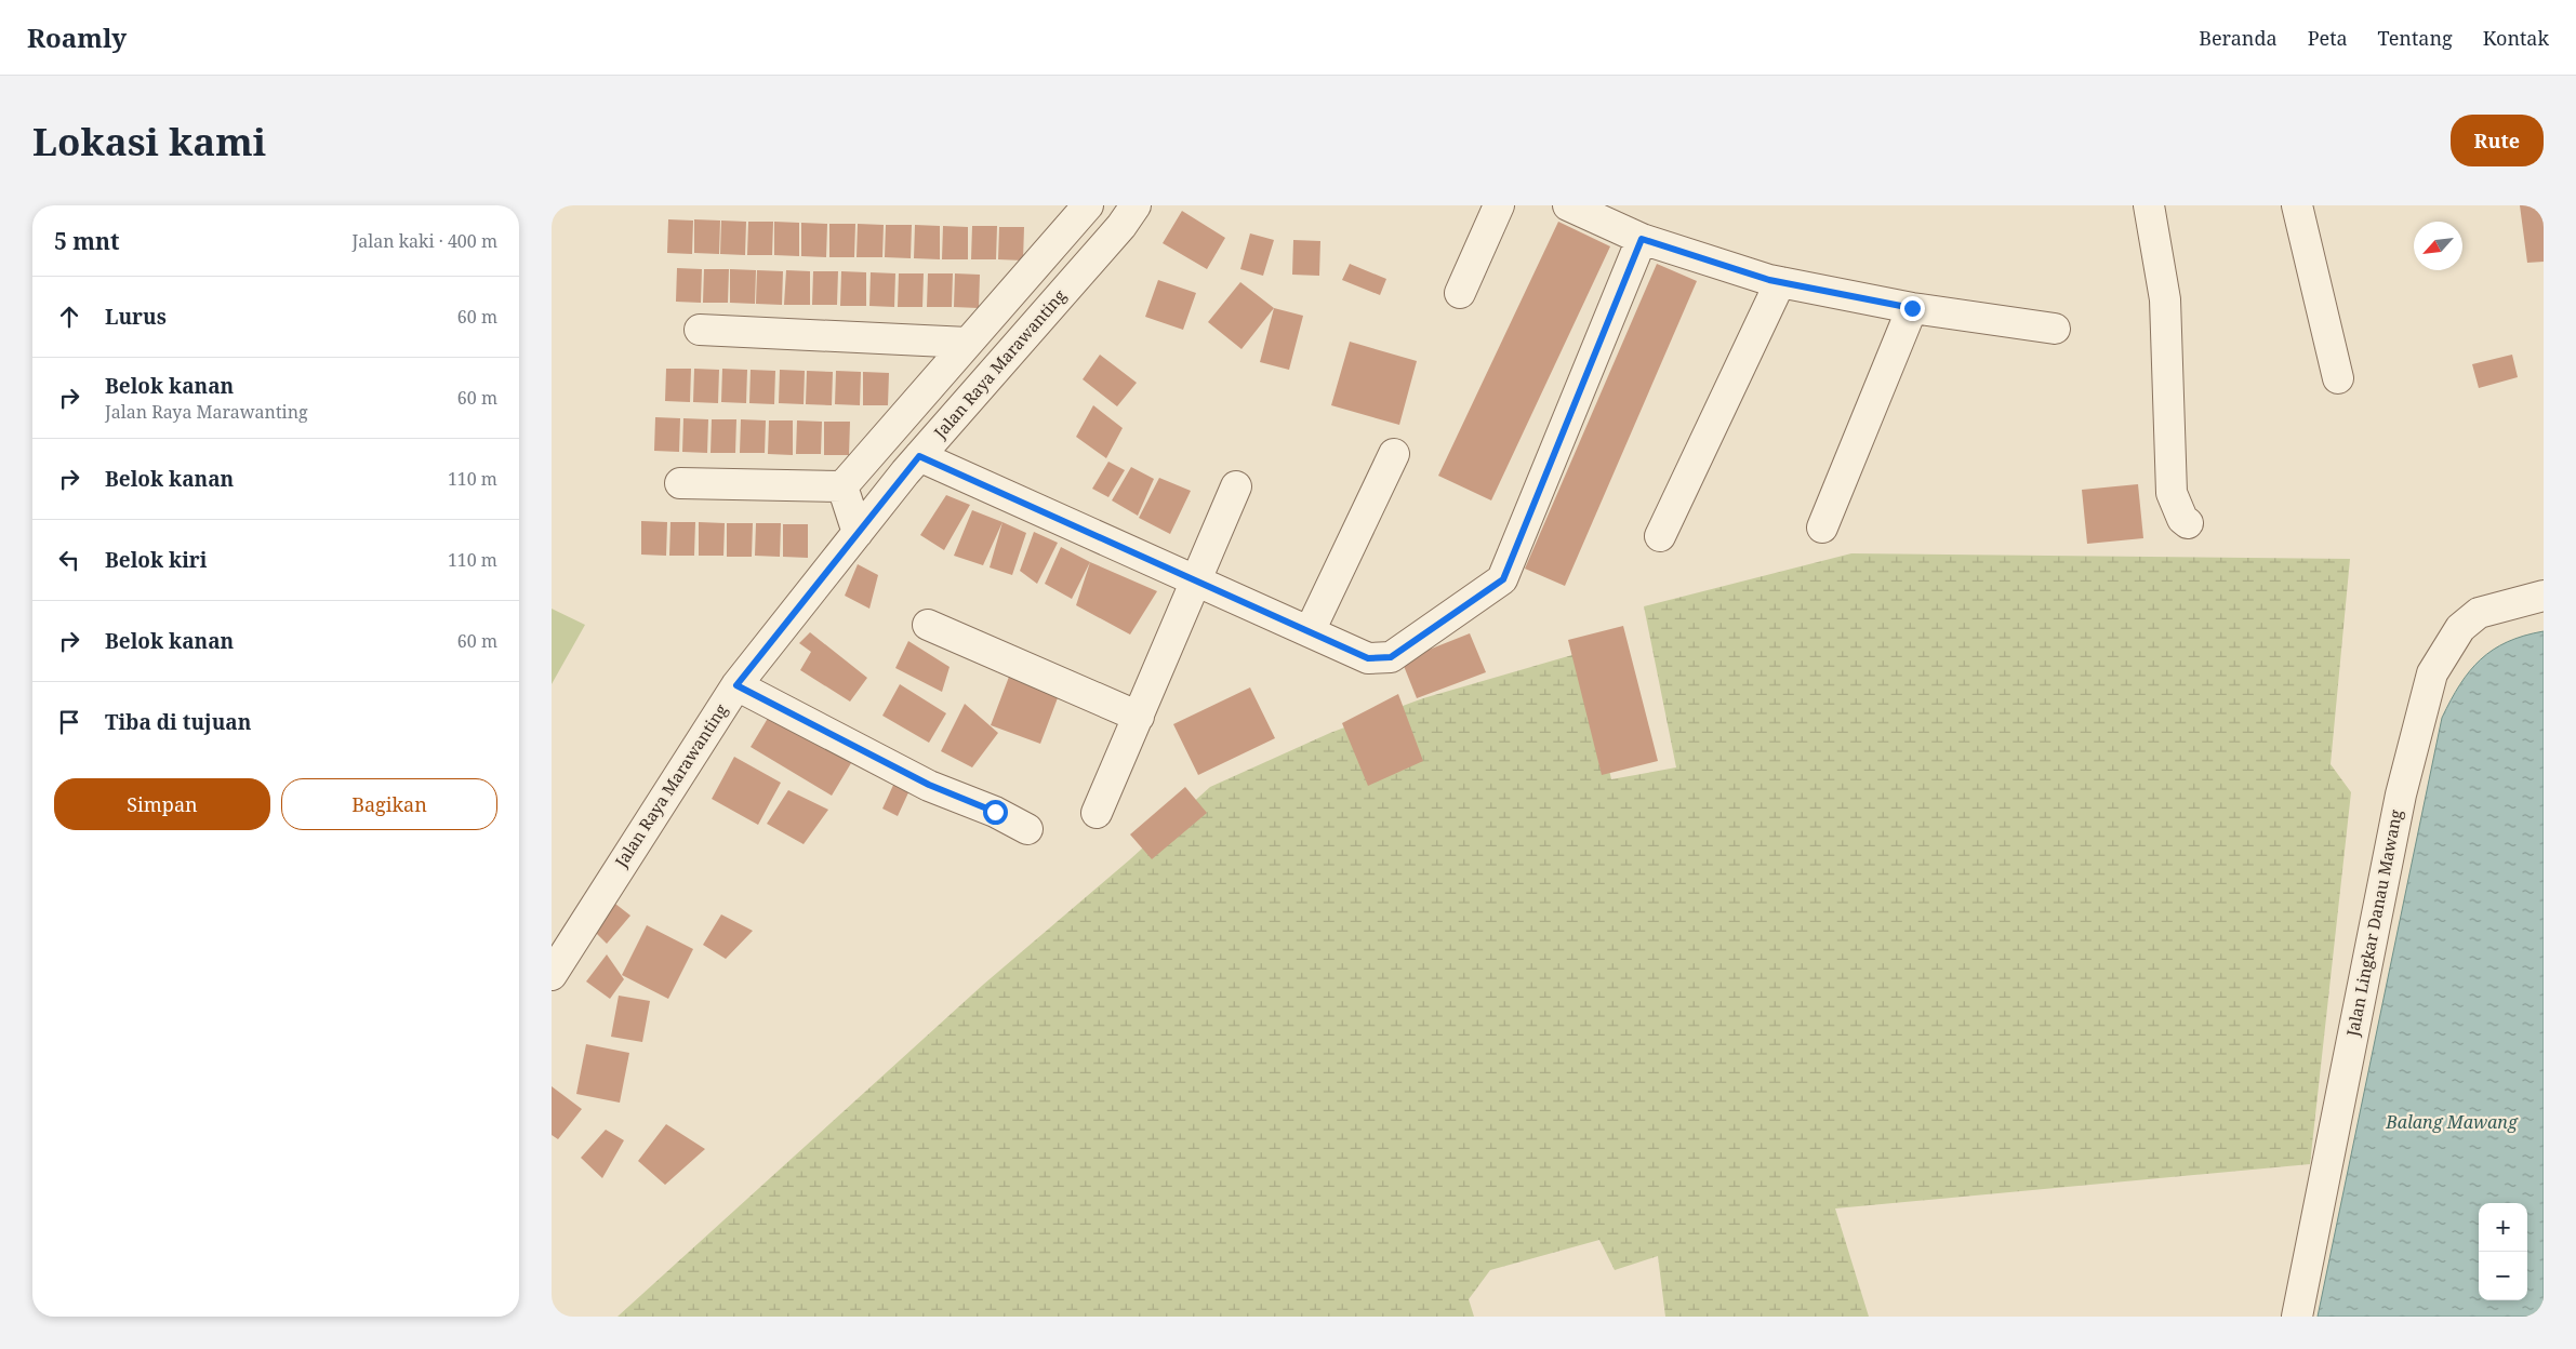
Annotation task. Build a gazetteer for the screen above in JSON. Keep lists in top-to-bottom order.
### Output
{
  "streets": {
    "street": ["Jalan Raya Marawanting", "Jalan Lingkar Danau Mawang"]
  },
  "water": ["Balang Mawang"],
  "north": "bottom left",
  "page": {
    "header": "Roamly",
    "nav": [
      "Beranda",
      "Peta",
      "Tentang",
      "Kontak"
    ],
    "buttons": [
      "Rute",
      ["Simpan", "Bagikan"]
    ],
    "title": "Lokasi kami",
    "heading": ["5 mnt", "Jalan kaki · 400 m"],
    "list": [
      ["Lurus", "60 m"],
      ["Belok kanan", "Jalan Raya Marawanting", "60 m"],
      ["Belok kanan", "110 m"],
      ["Belok kiri", "110 m"],
      ["Belok kanan", "60 m"],
      "Tiba di tujuan"
    ],
    "map_buttons": ["+", "−"]
  }
}
